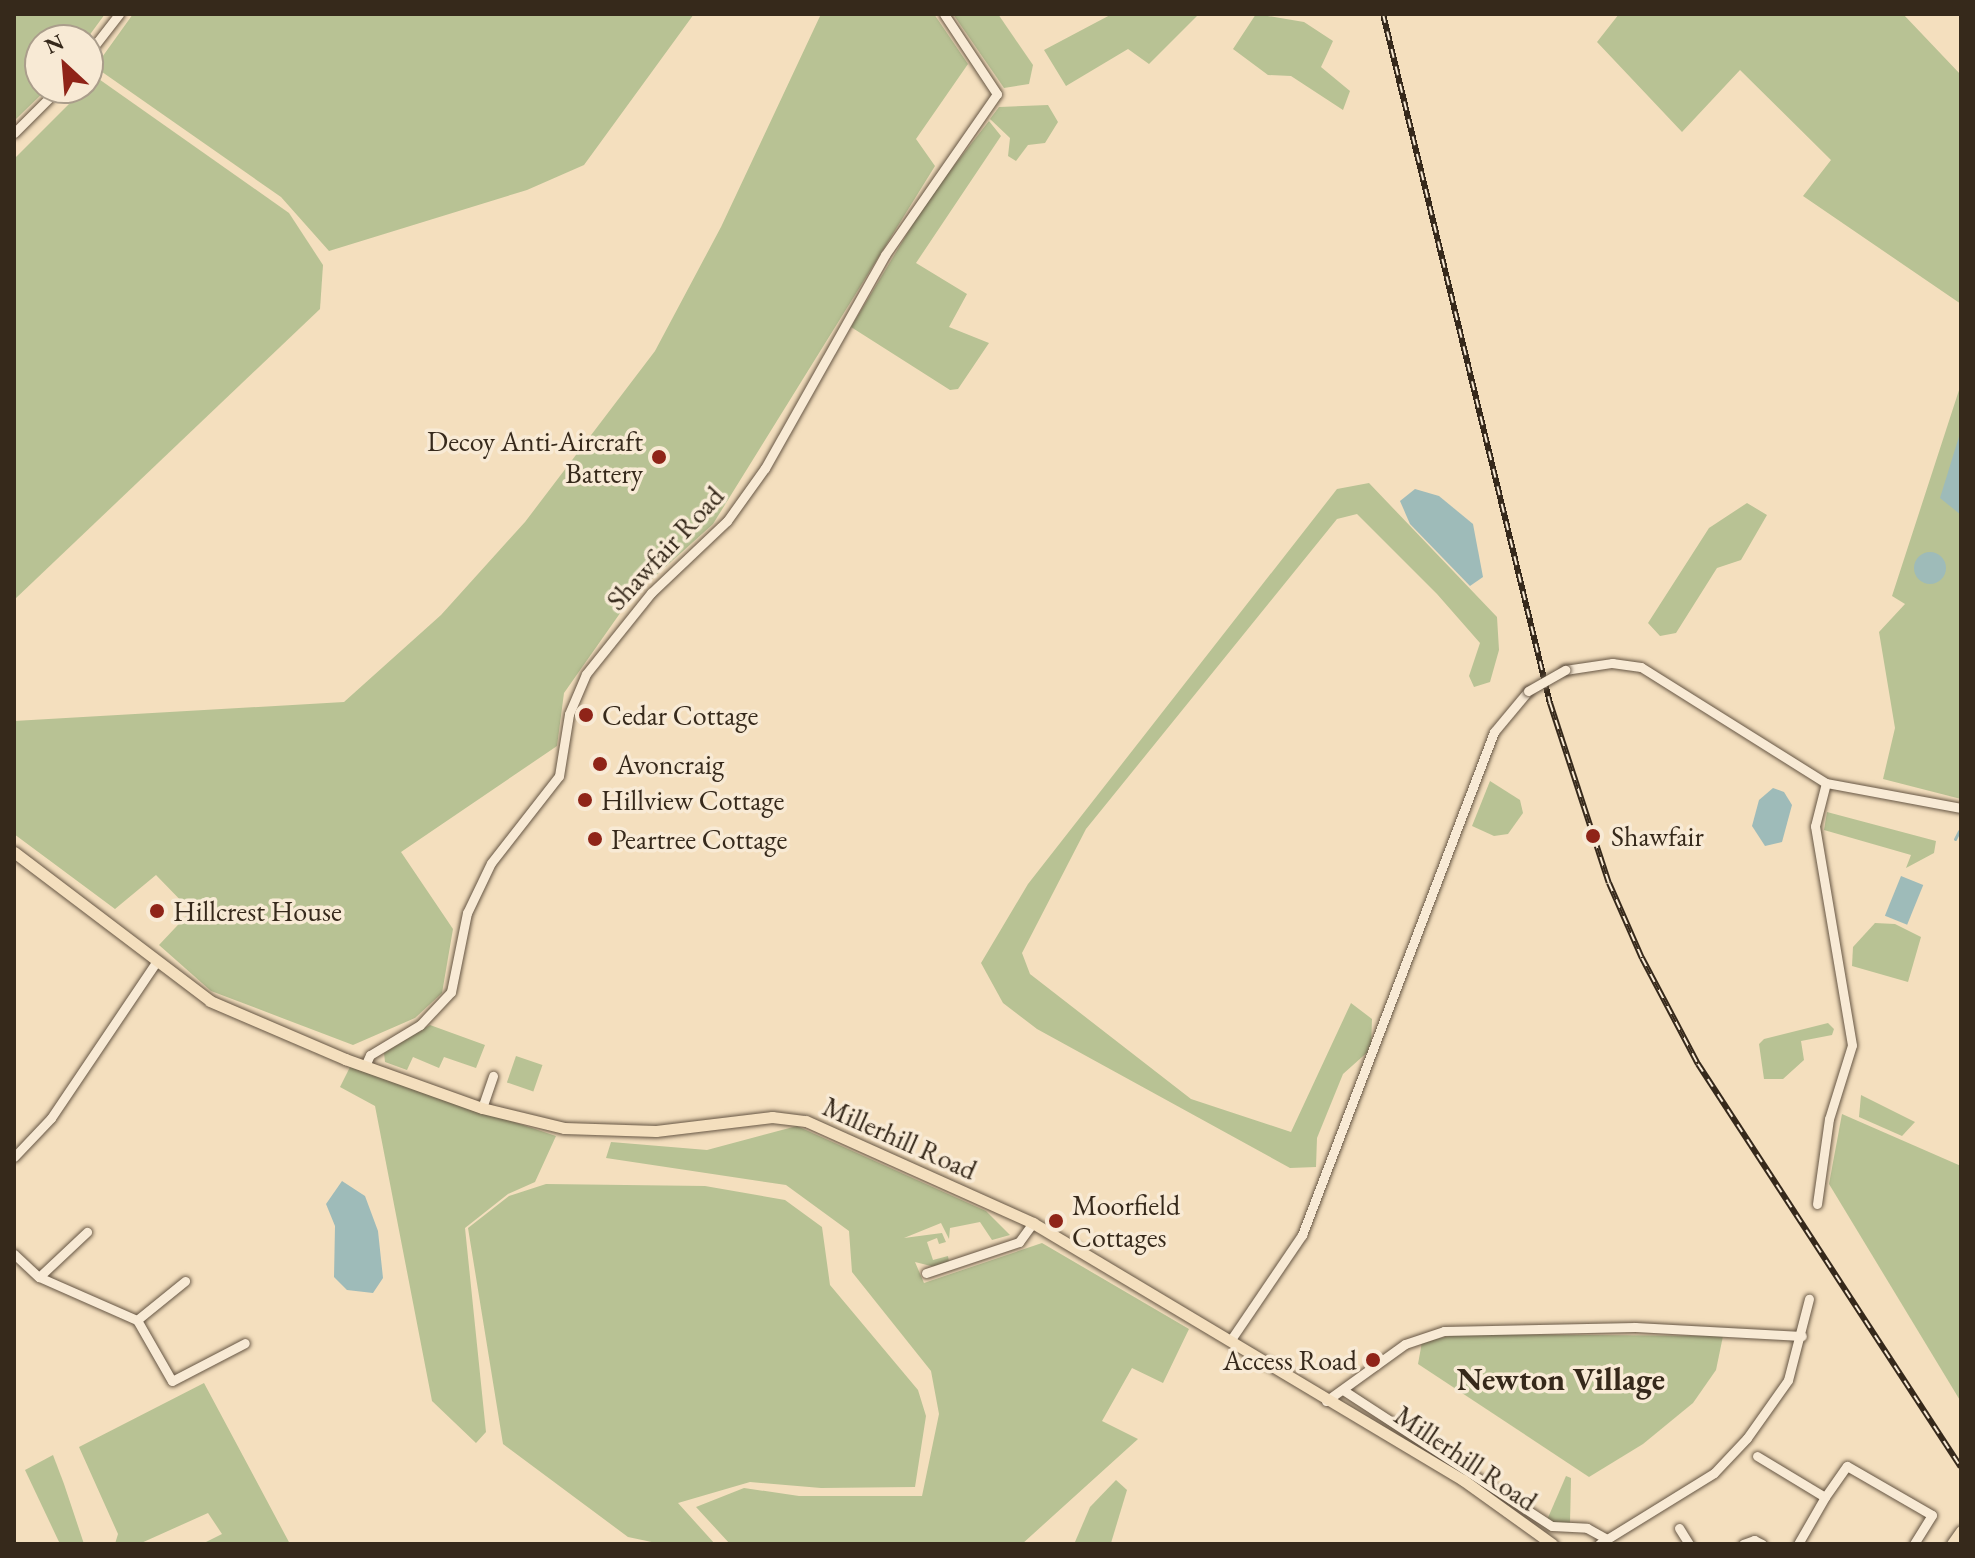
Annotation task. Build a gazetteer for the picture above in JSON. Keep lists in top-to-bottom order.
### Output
{
  "streets": {
    "main road": ["Millerhill Road"],
    "street": ["Shawfair Road"]
  },
  "crossings": [
    ["Shawfair Road", "Millerhill Road"]
  ],
  "districts": ["Newton Village"],
  "places": [
    "Decoy Anti-Aircraft Battery",
    "Cedar Cottage",
    "Avoncraig",
    "Hillview Cottage",
    "Shawfair",
    "Peartree Cottage",
    "Hillcrest House",
    "Moorfield Cottages",
    "Access Road"
  ],
  "north": "top left"
}
